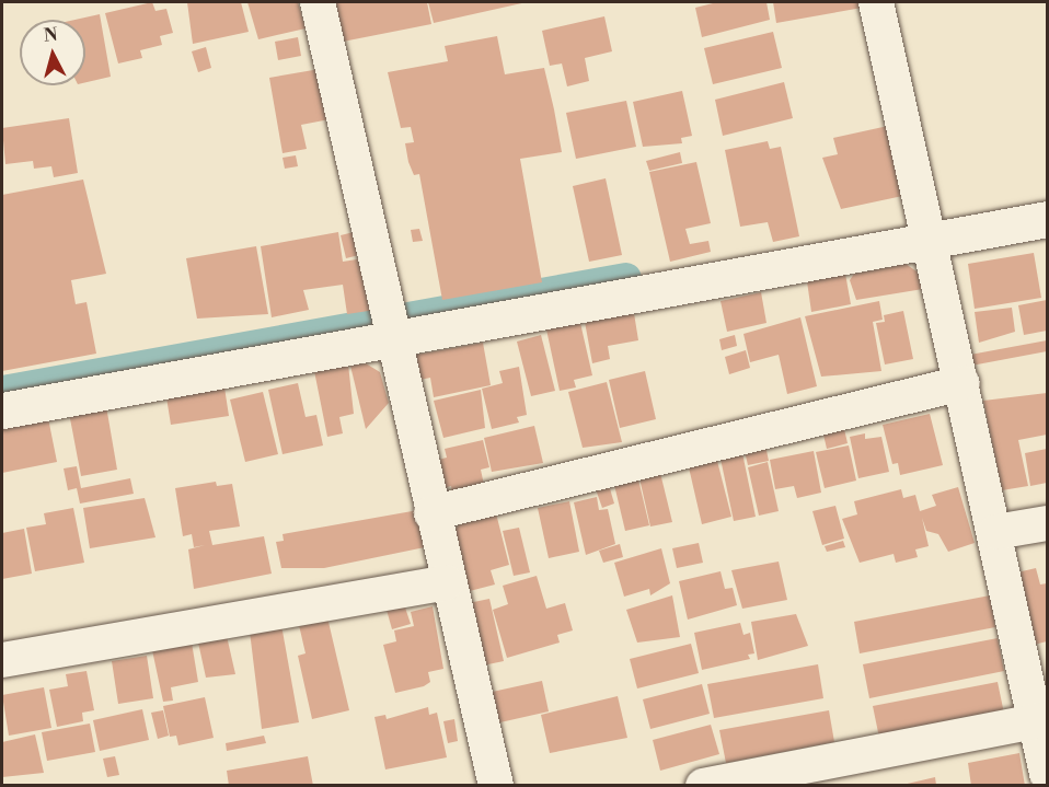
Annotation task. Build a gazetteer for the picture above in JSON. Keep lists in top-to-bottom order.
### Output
{
  "north": "top"
}
